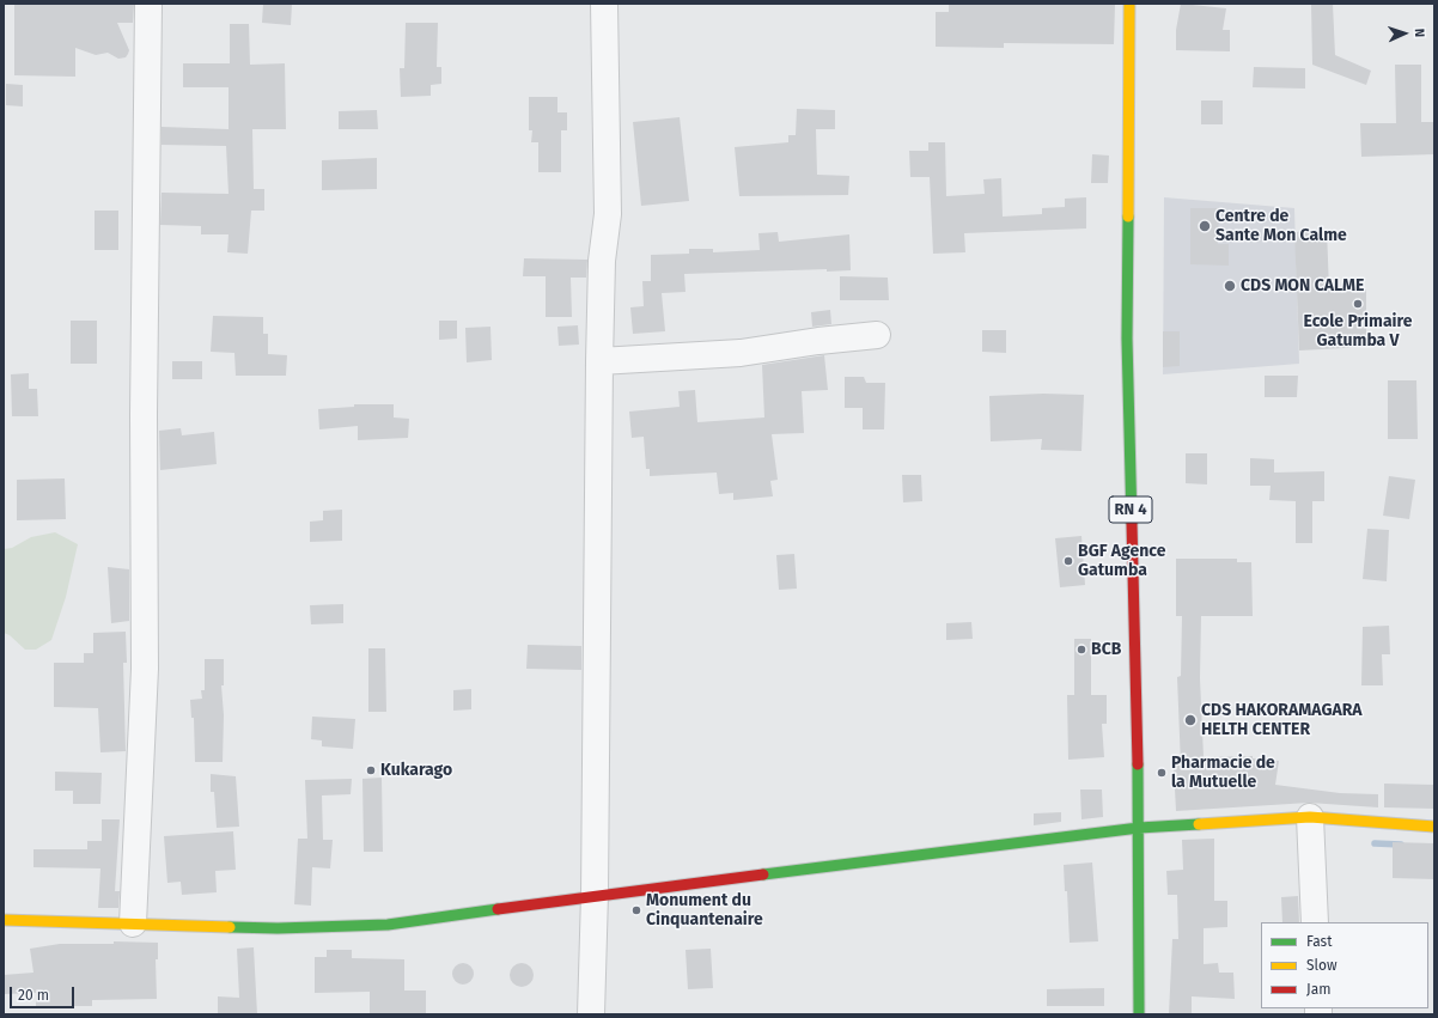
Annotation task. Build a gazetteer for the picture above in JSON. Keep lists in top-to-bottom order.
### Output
{
  "streets": {
    "street": ["RN 4"]
  },
  "places": [
    "Centre de Sante Mon Calme",
    "CDS MON CALME",
    "Ecole Primaire Gatumba V",
    "BGF Agence Gatumba",
    "BCB",
    "CDS HAKORAMAGARA HELTH CENTER",
    "Kukarago",
    "Pharmacie de la Mutuelle",
    "Monument du Cinquantenaire"
  ],
  "legend": ["Fast", "Slow", "Jam"],
  "scale_bar": "20 m",
  "north": "right"
}
